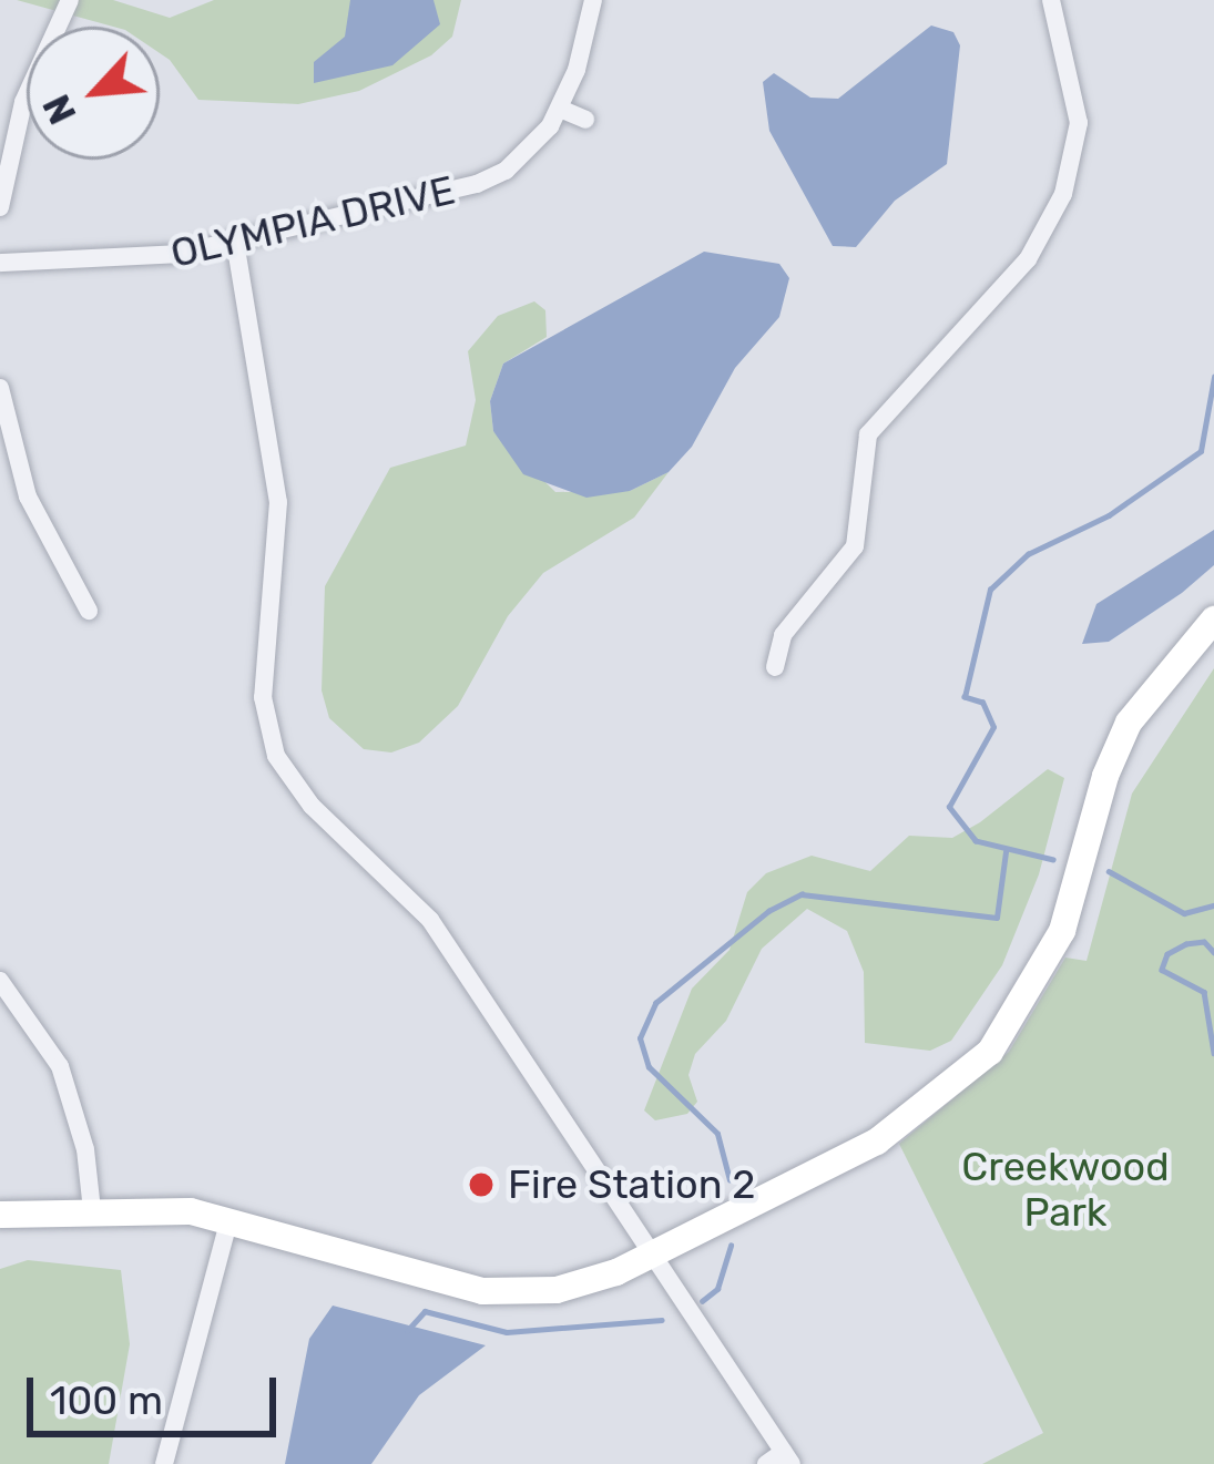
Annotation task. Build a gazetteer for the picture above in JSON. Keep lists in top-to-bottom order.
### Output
{
  "streets": {
    "street": ["OLYMPIA DRIVE"]
  },
  "parks": ["Creekwood Park"],
  "places": ["Fire Station 2"],
  "scale_bar": "100 m",
  "north": "bottom left"
}
